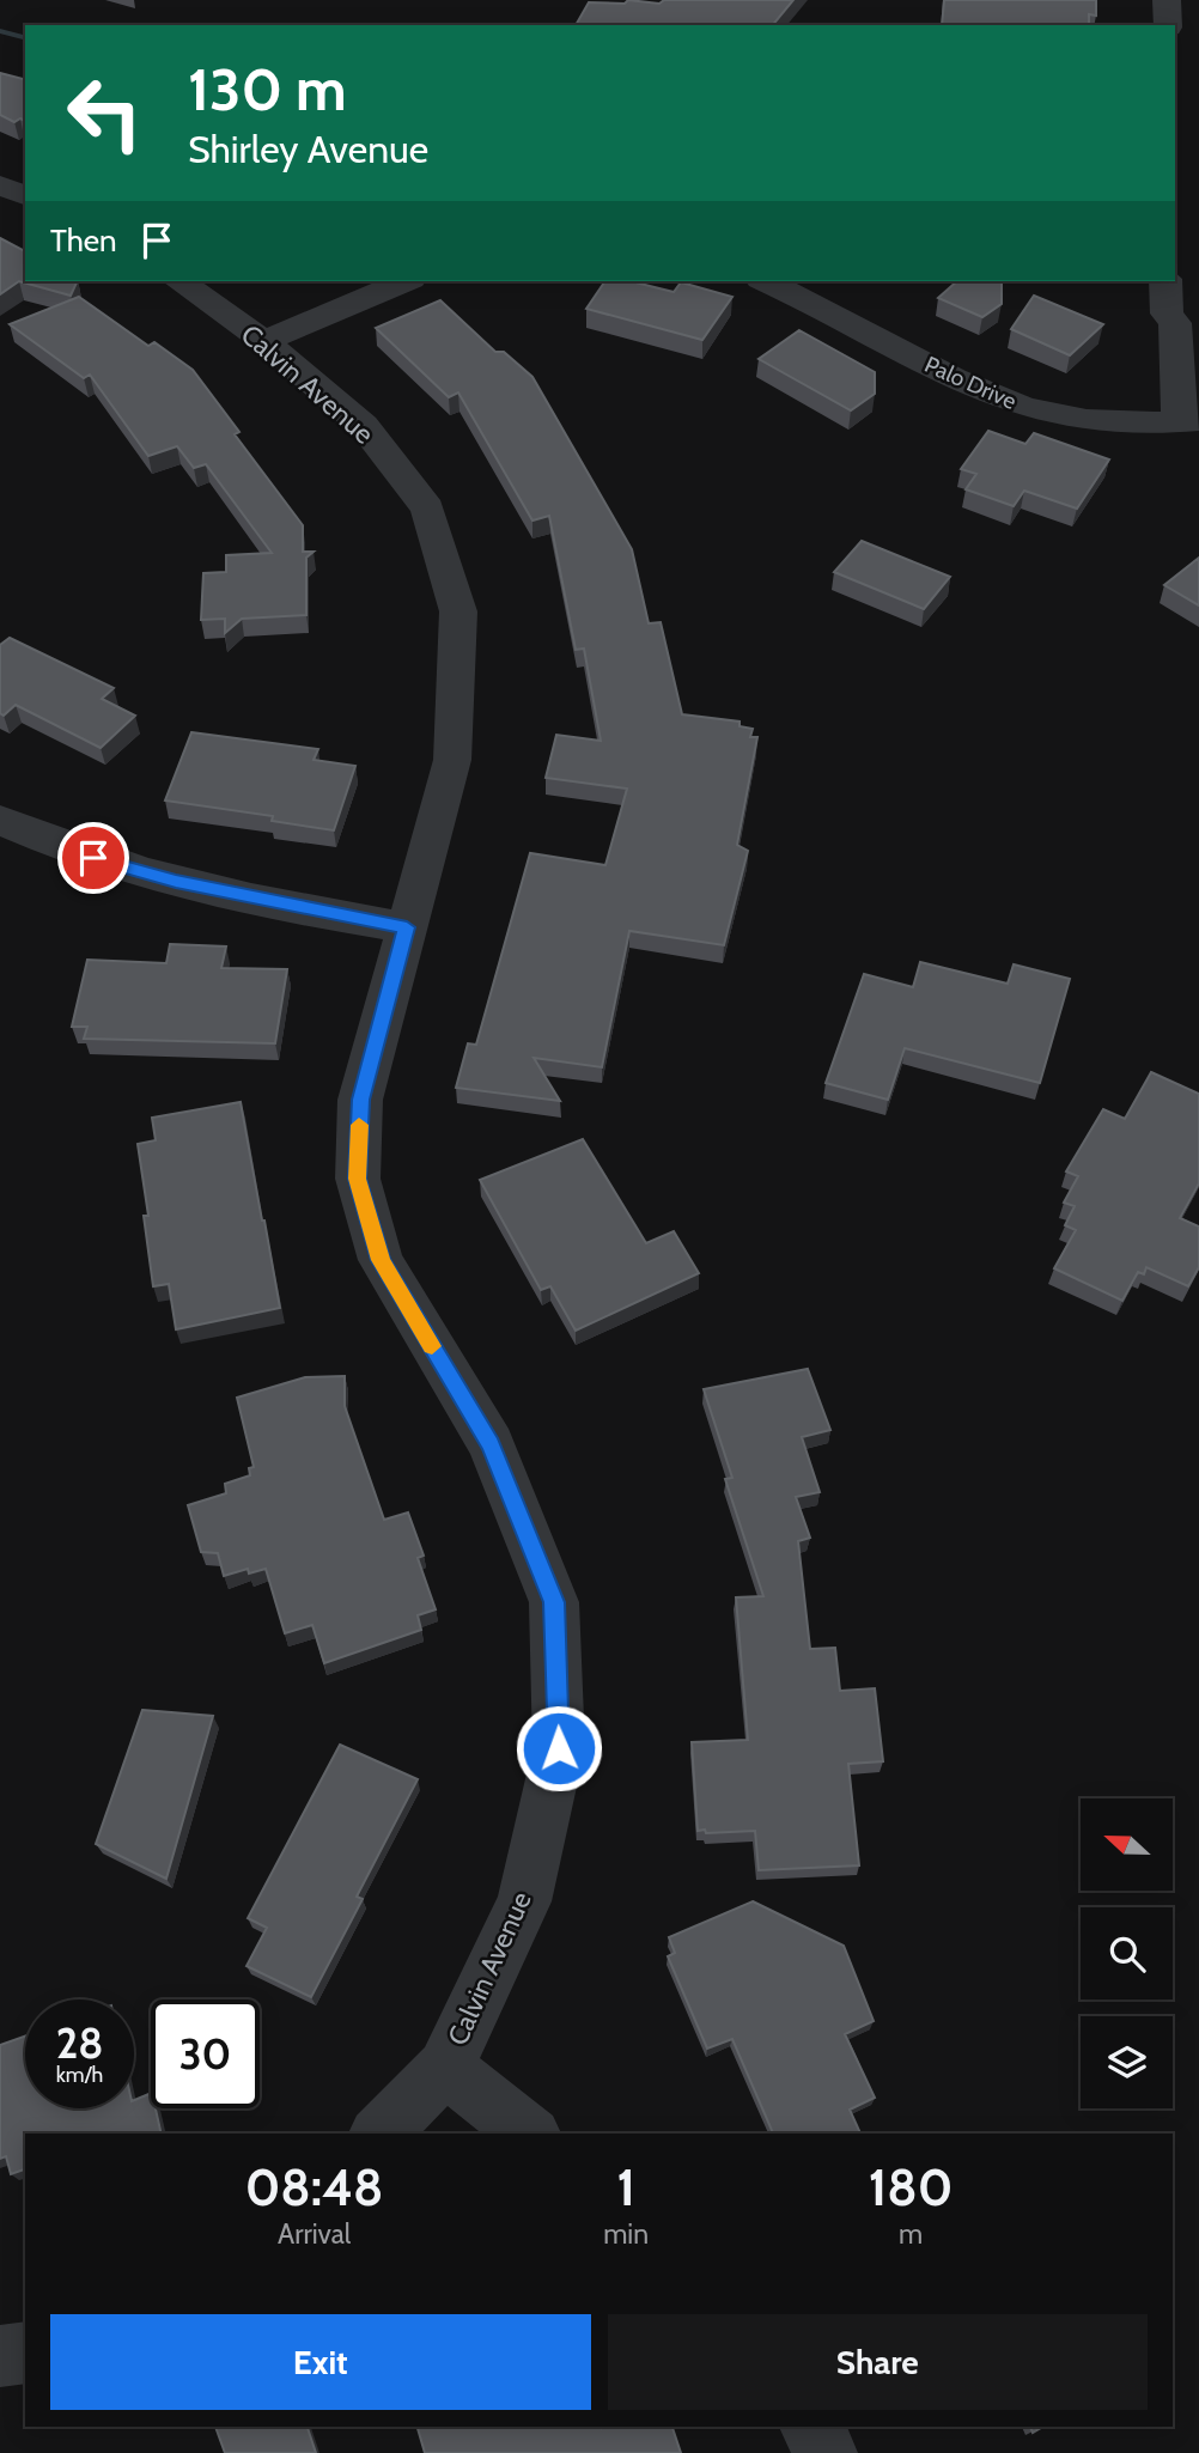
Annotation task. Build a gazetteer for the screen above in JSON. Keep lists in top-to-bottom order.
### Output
{
  "streets": {
    "street": ["Palo Drive", "Calvin Avenue"]
  },
  "north": "left",
  "page": {
    "turn": ["130 m", "Shirley Avenue"],
    "then": "Then",
    "speed": "28 km/h",
    "limit": "30",
    "eta": [
      "08:48",
      "Arrival",
      "1",
      "min",
      "180",
      "m"
    ],
    "buttons": ["Exit", "Share"]
  }
}
